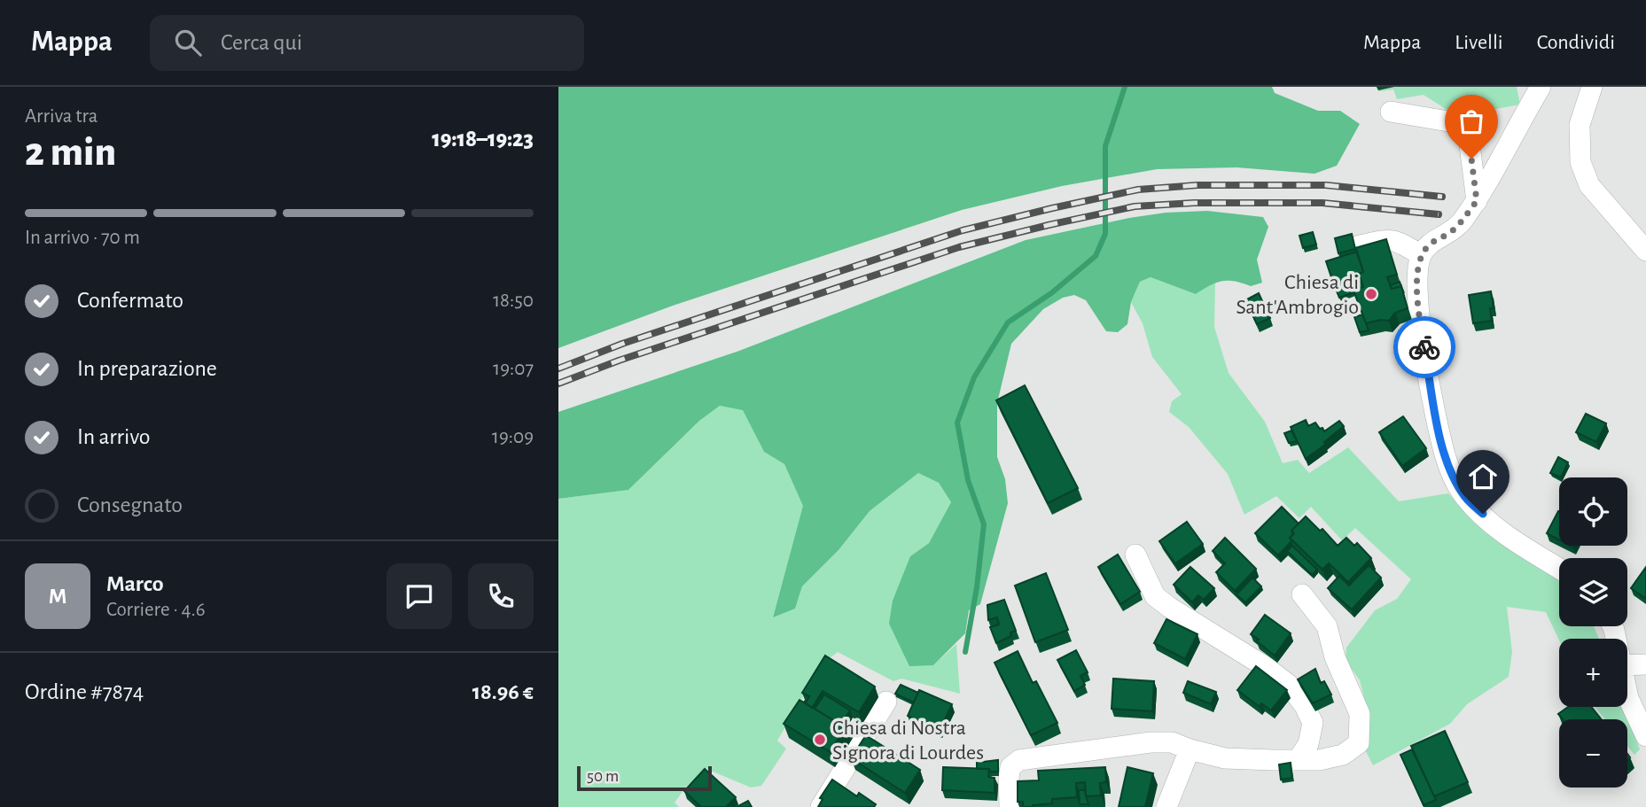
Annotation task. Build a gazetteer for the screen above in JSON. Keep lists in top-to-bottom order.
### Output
{
  "places": ["Chiesa di Sant'Ambrogio", "Chiesa di Nostra Signora di Lourdes"],
  "scale_bar": "50 m",
  "page": {
    "header": "Mappa",
    "search": "Cerca qui",
    "nav": ["Mappa", "Livelli", "Condividi"],
    "heading": ["2 min", "Arriva tra", "19:18–19:23"],
    "panel": [
      "Marco",
      "Corriere · 4.6",
      "Ordine #7874",
      "18.96 €"
    ],
    "bar": "In arrivo · 70 m",
    "list": [
      ["Confermato", "18:50"],
      ["In preparazione", "19:07"],
      ["In arrivo", "19:09"],
      "Consegnato"
    ],
    "map_buttons": ["+", "−"],
    "round": "M",
    "scale": "50 m"
  }
}
